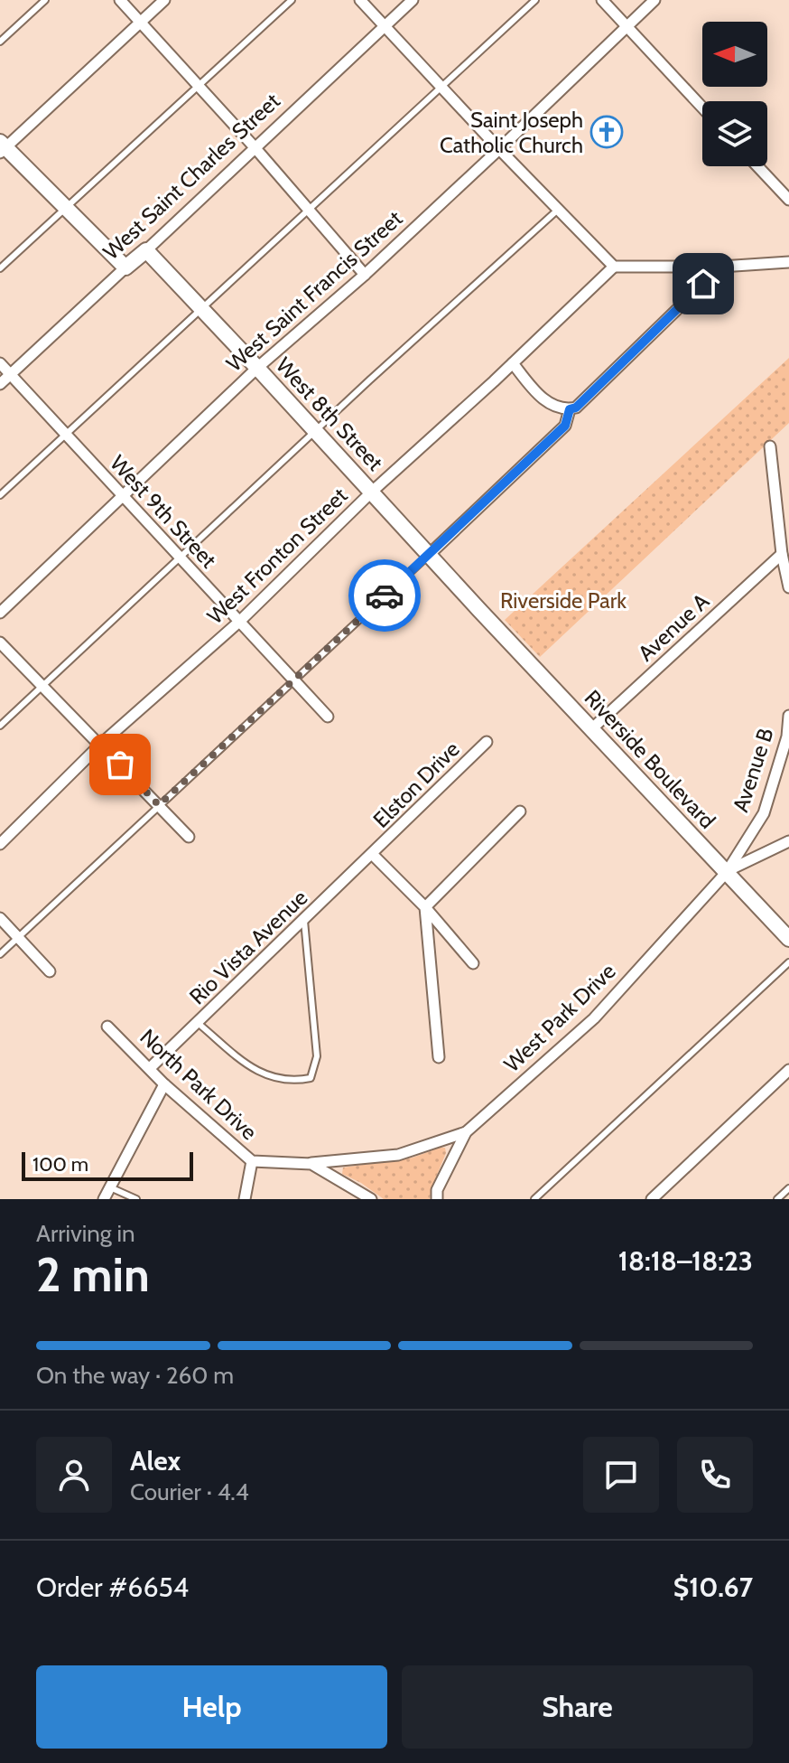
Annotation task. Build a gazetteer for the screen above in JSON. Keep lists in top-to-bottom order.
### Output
{
  "streets": {
    "street": [
      "West Saint Charles Street",
      "West Saint Francis Street",
      "West 8th Street",
      "West 9th Street",
      "West Fronton Street",
      "Avenue A",
      "Riverside Boulevard",
      "Avenue B",
      "Elston Drive",
      "Rio Vista Avenue",
      "West Park Drive",
      "North Park Drive"
    ]
  },
  "crossings": [
    ["West Saint Charles Street", "West 8th Street"],
    ["West Saint Charles Street", "West 9th Street"],
    ["West Saint Francis Street", "West 8th Street"],
    ["West Saint Francis Street", "West 9th Street"],
    ["West 8th Street", "West Fronton Street"],
    ["West 8th Street", "Riverside Boulevard"],
    ["West 9th Street", "West Fronton Street"],
    ["Avenue A", "Riverside Boulevard"],
    ["Riverside Boulevard", "Avenue B"],
    ["Riverside Boulevard", "West Park Drive"],
    ["Avenue B", "West Park Drive"],
    ["Elston Drive", "Rio Vista Avenue"],
    ["Rio Vista Avenue", "North Park Drive"],
    ["West Park Drive", "North Park Drive"]
  ],
  "parks": ["Riverside Park"],
  "places": {
    "church": ["Saint Joseph Catholic Church"]
  },
  "scale_bar": "100 m",
  "north": "left",
  "page": {
    "scale": "100 m",
    "heading": ["2 min", "Arriving in", "18:18–18:23"],
    "panel": [
      "Alex",
      "Courier · 4.4",
      "Order #6654",
      "$10.67"
    ],
    "bar": "On the way · 260 m",
    "buttons": ["Help", "Share"]
  }
}
